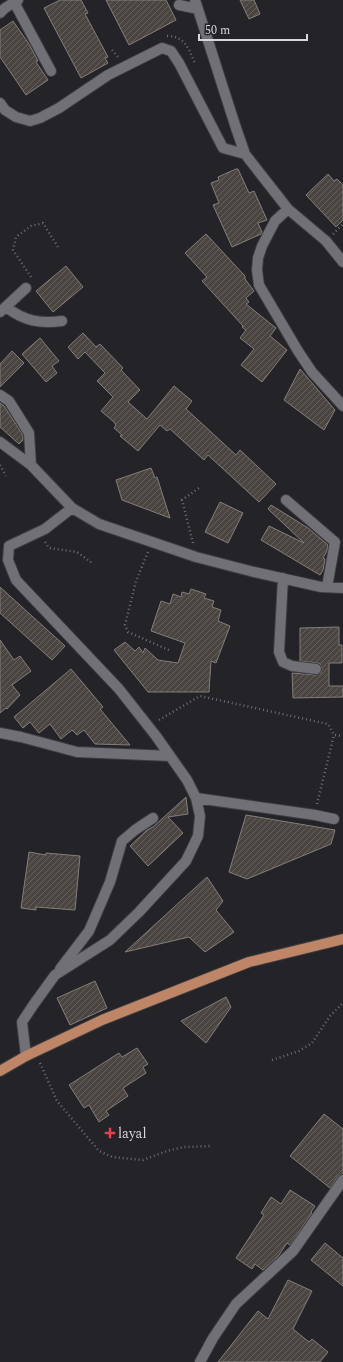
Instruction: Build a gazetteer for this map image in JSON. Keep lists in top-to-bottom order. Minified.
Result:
{"places":{"health":["layal"]},"scale_bar":"50 m"}
